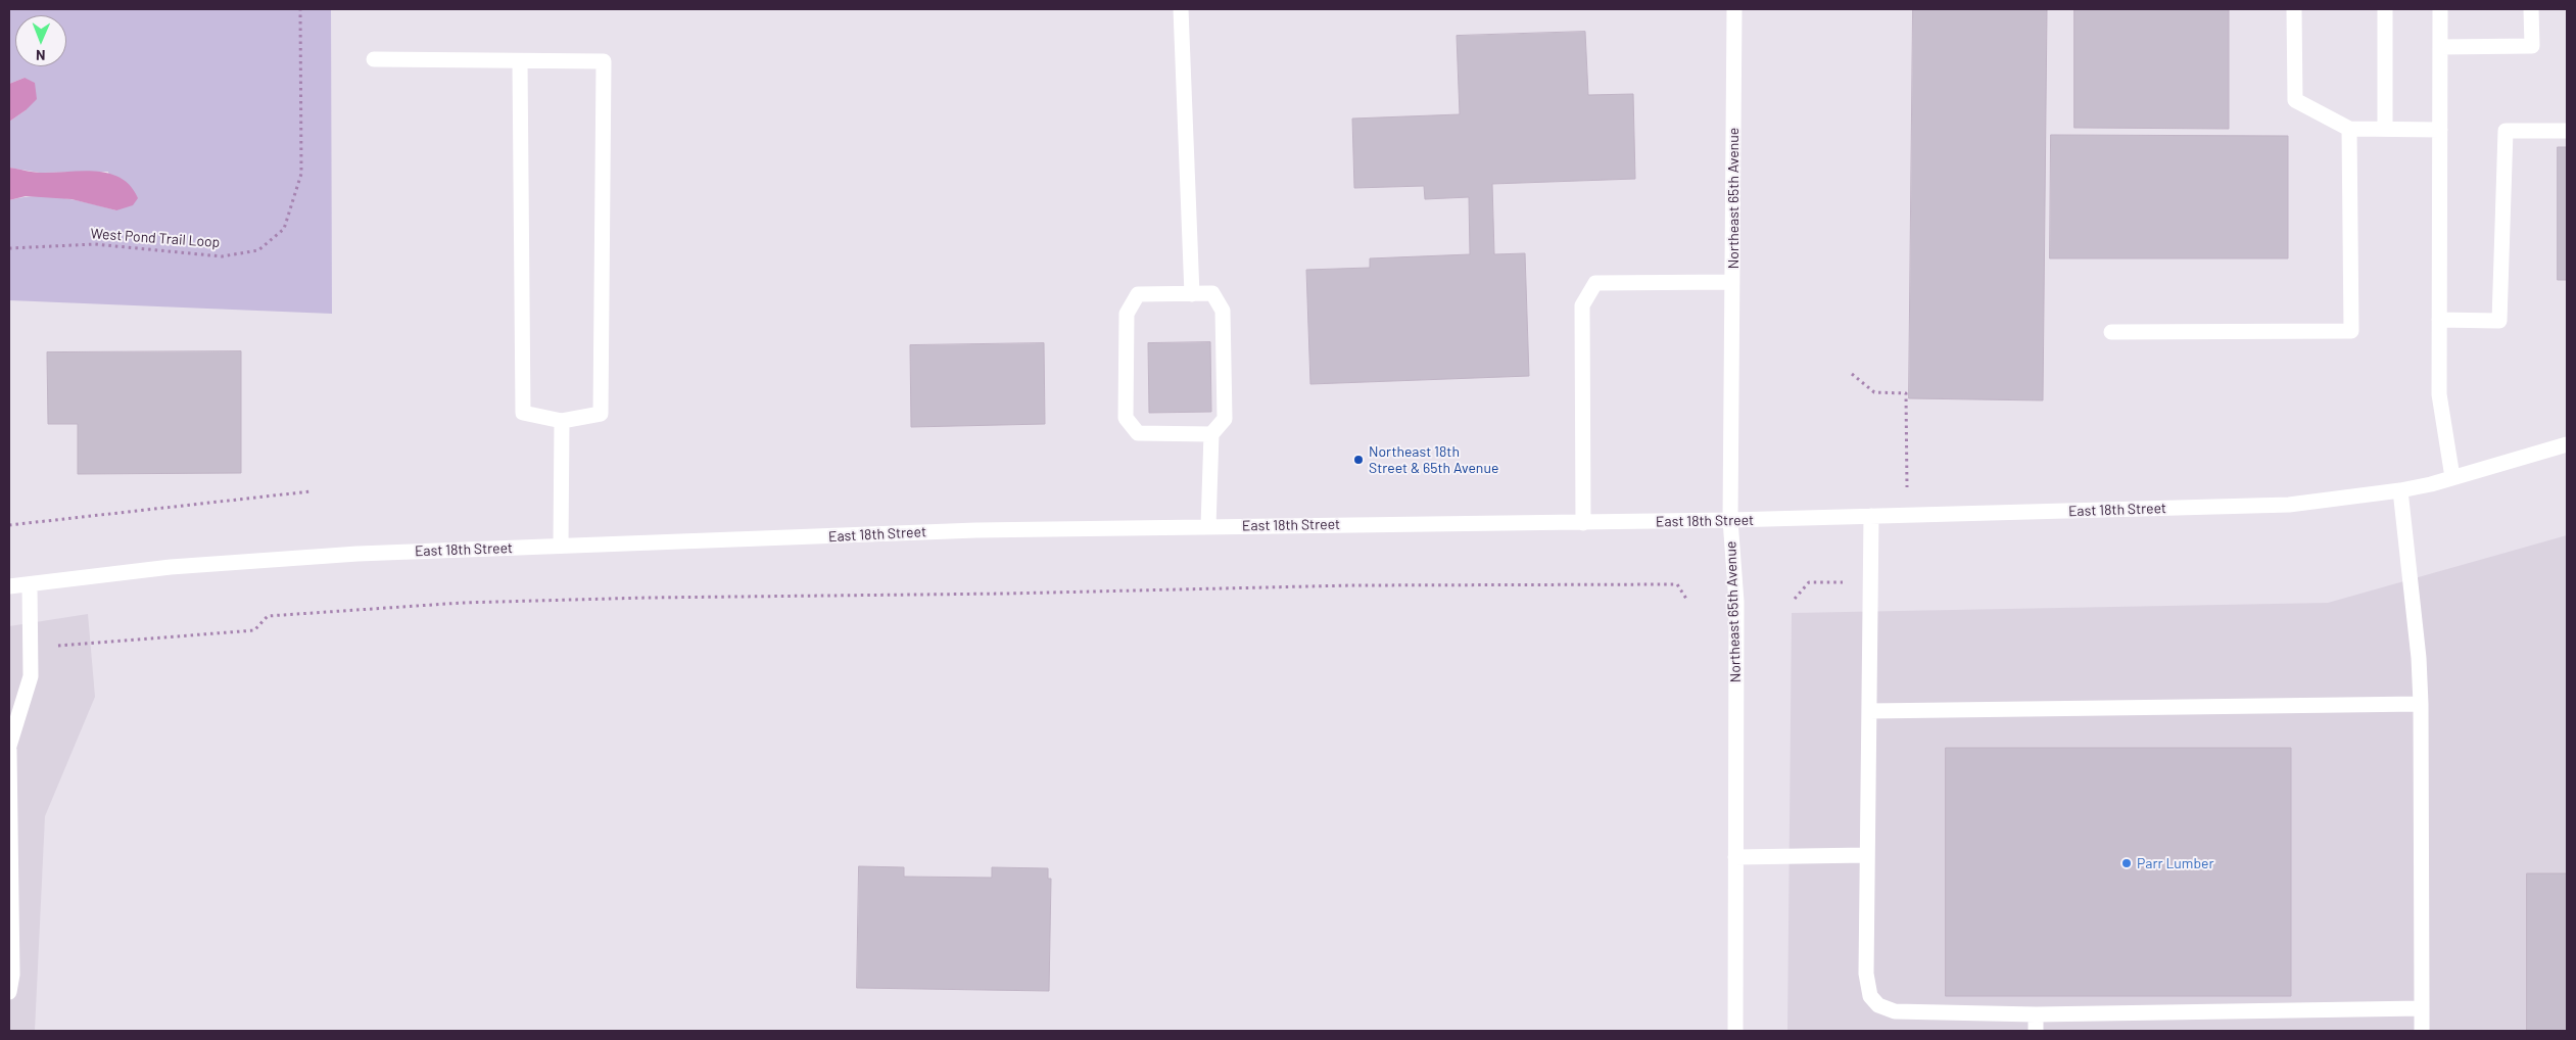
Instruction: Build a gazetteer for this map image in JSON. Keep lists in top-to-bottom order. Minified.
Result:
{"streets":{"street":["Northeast 65th Avenue","East 18th Street"],"path":["West Pond Trail Loop"]},"crossings":[["Northeast 65th Avenue","East 18th Street"]],"places":["Northeast 18th Street & 65th Avenue","Parr Lumber"],"north":"bottom"}
